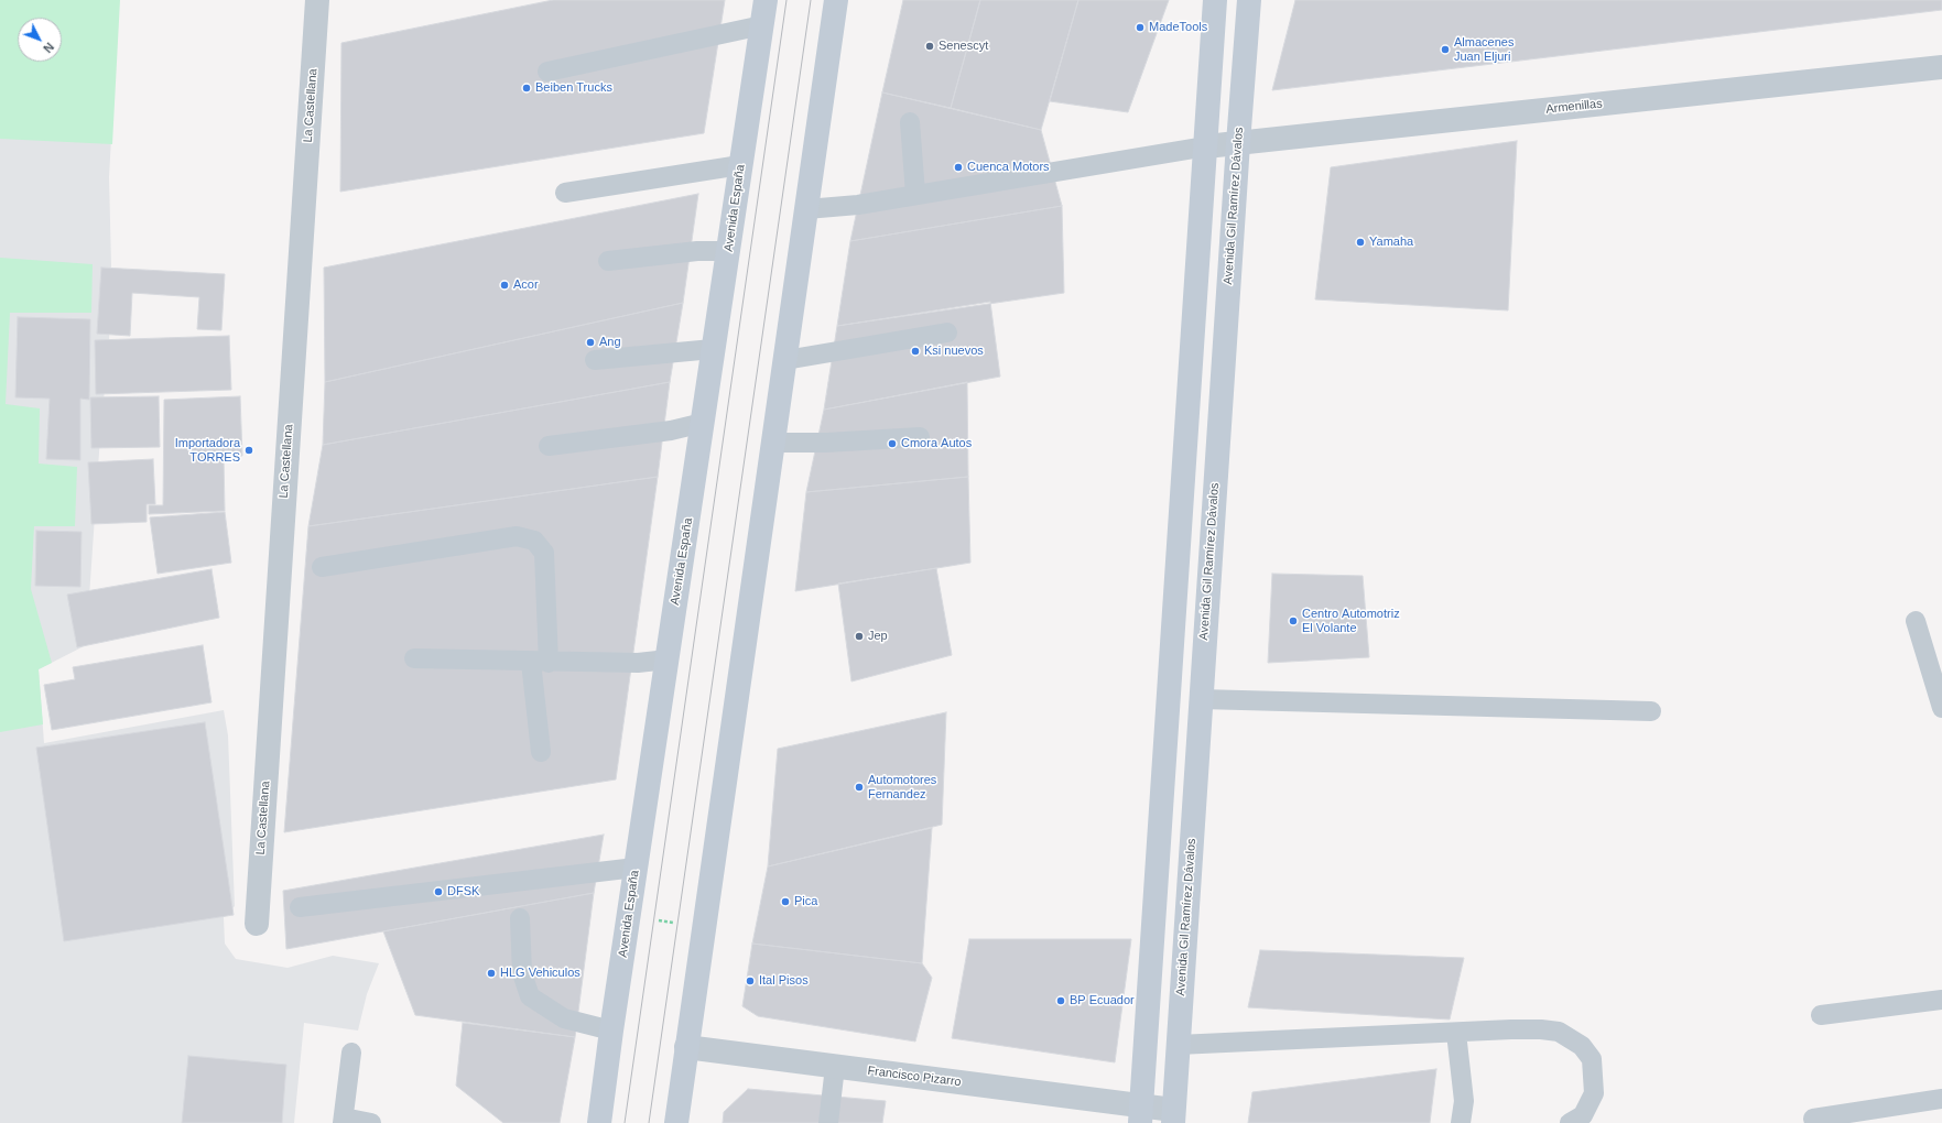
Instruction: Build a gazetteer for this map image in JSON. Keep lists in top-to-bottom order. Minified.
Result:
{"streets":{"main road":["Avenida Gil Ramírez Dávalos","Avenida España"],"street":["La Castellana","Armenillas","Francisco Pizarro"]},"crossings":[["Armenillas","Avenida Gil Ramírez Dávalos"],["Avenida Gil Ramírez Dávalos","Francisco Pizarro"]],"places":["MadeTools","Senescyt","Almacenes Juan Eljuri","Beiben Trucks","Cuenca Motors","Yamaha","Acor","Ang","Ksi nuevos","Cmora Autos","Importadora TORRES","Centro Automotriz El Volante","Jep","Automotores Fernandez","DFSK","Pica","HLG Vehiculos","Ital Pisos","BP Ecuador"],"north":"bottom right"}
